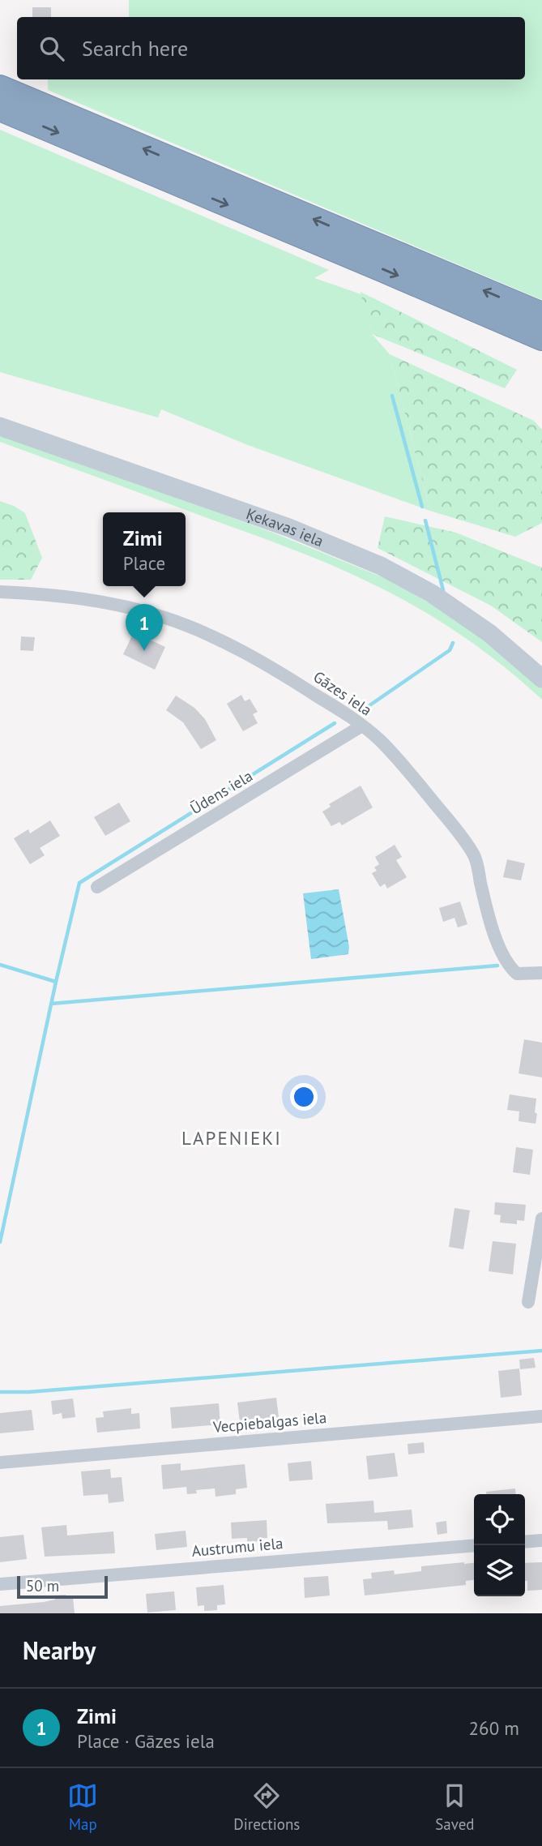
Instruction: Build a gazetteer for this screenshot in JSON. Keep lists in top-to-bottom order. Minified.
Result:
{"streets":{"main road":["Ķekavas iela"],"street":["Gāzes iela","Ūdens iela","Vecpiebalgas iela","Austrumu iela"]},"crossings":[["Gāzes iela","Ūdens iela"]],"districts":["LAPENIEKI"],"scale_bar":"50 m","page":{"search":"Search here","popup":["Zimi","Place"],"pins":"1","scale":"50 m","heading":"Nearby","list":[{"mark":"1","name":"Zimi","note":"Place · Gāzes iela","value":"260 m"}],"nav":["Map","Directions","Saved"]}}
